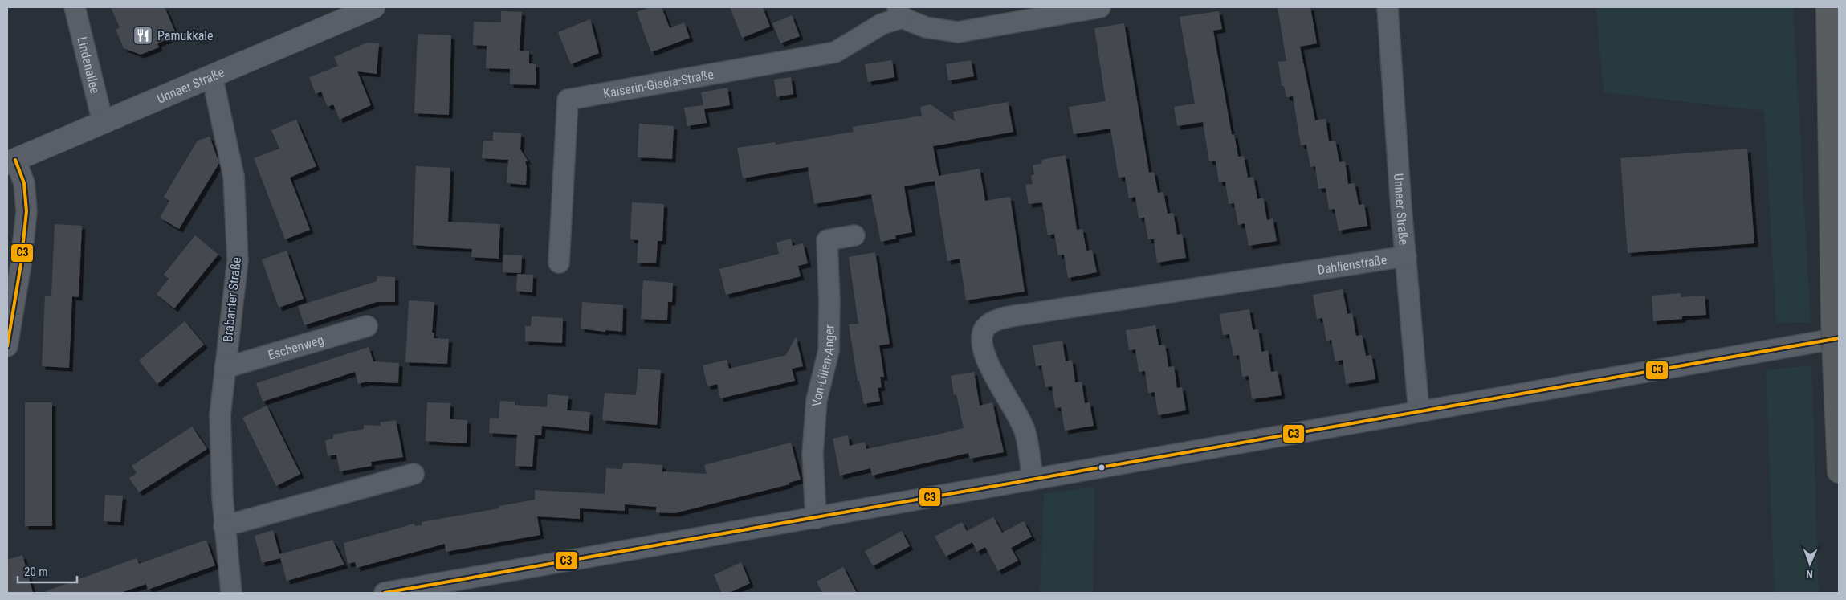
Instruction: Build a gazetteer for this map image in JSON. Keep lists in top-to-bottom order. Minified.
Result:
{"streets":{"street":["Lindenallee","Kaiserin-Gisela-Straße","Unnaer Straße","Dahlienstraße","Brabanter Straße","Eschenweg","Von-Lilien-Anger"]},"crossings":[["Lindenallee","Unnaer Straße"],["Unnaer Straße","Dahlienstraße"],["Unnaer Straße","Brabanter Straße"],["Brabanter Straße","Eschenweg"]],"places":{"restaurant":["Pamukkale"]},"lines":["transit line C3"],"scale_bar":"20 m","north":"bottom"}
